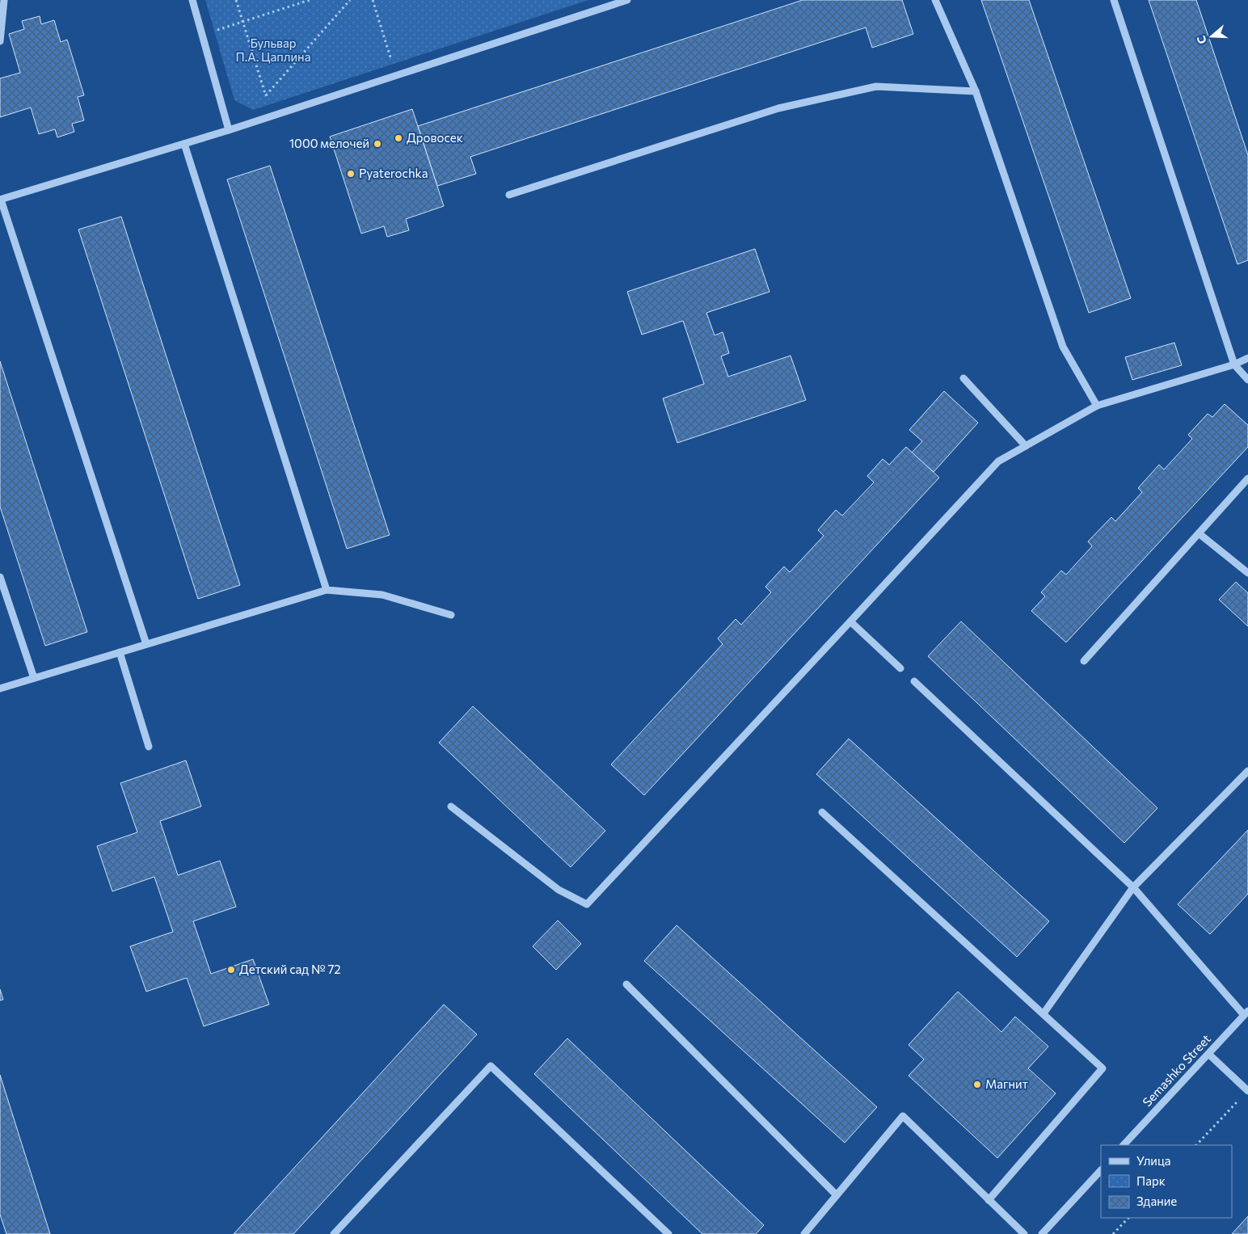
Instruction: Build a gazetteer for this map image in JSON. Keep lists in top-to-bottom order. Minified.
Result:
{"streets":{"street":["Semashko Street"]},"parks":["Бульвар П.А. Цаплина"],"places":["Дровосек","1000 мелочей","Pyaterochka","Детский сад № 72","Магнит"],"legend":["Улица","Парк","Здание"],"north":"left"}
